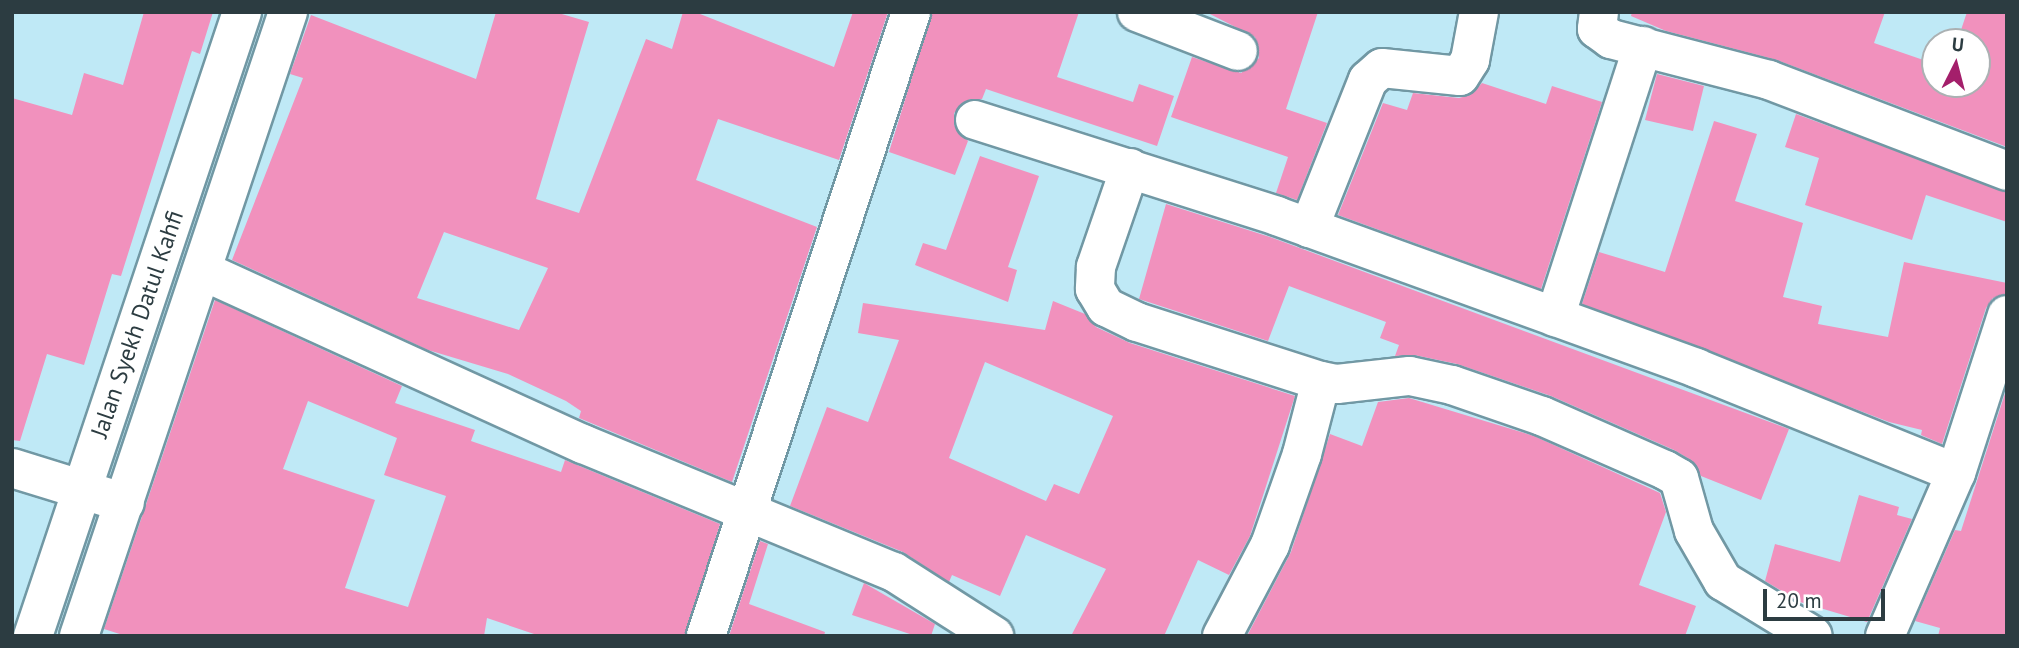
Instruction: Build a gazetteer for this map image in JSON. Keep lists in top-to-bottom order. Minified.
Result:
{"streets":{"street":["Jalan Syekh Datul Kahfi"]},"scale_bar":"20 m","north":"top"}
